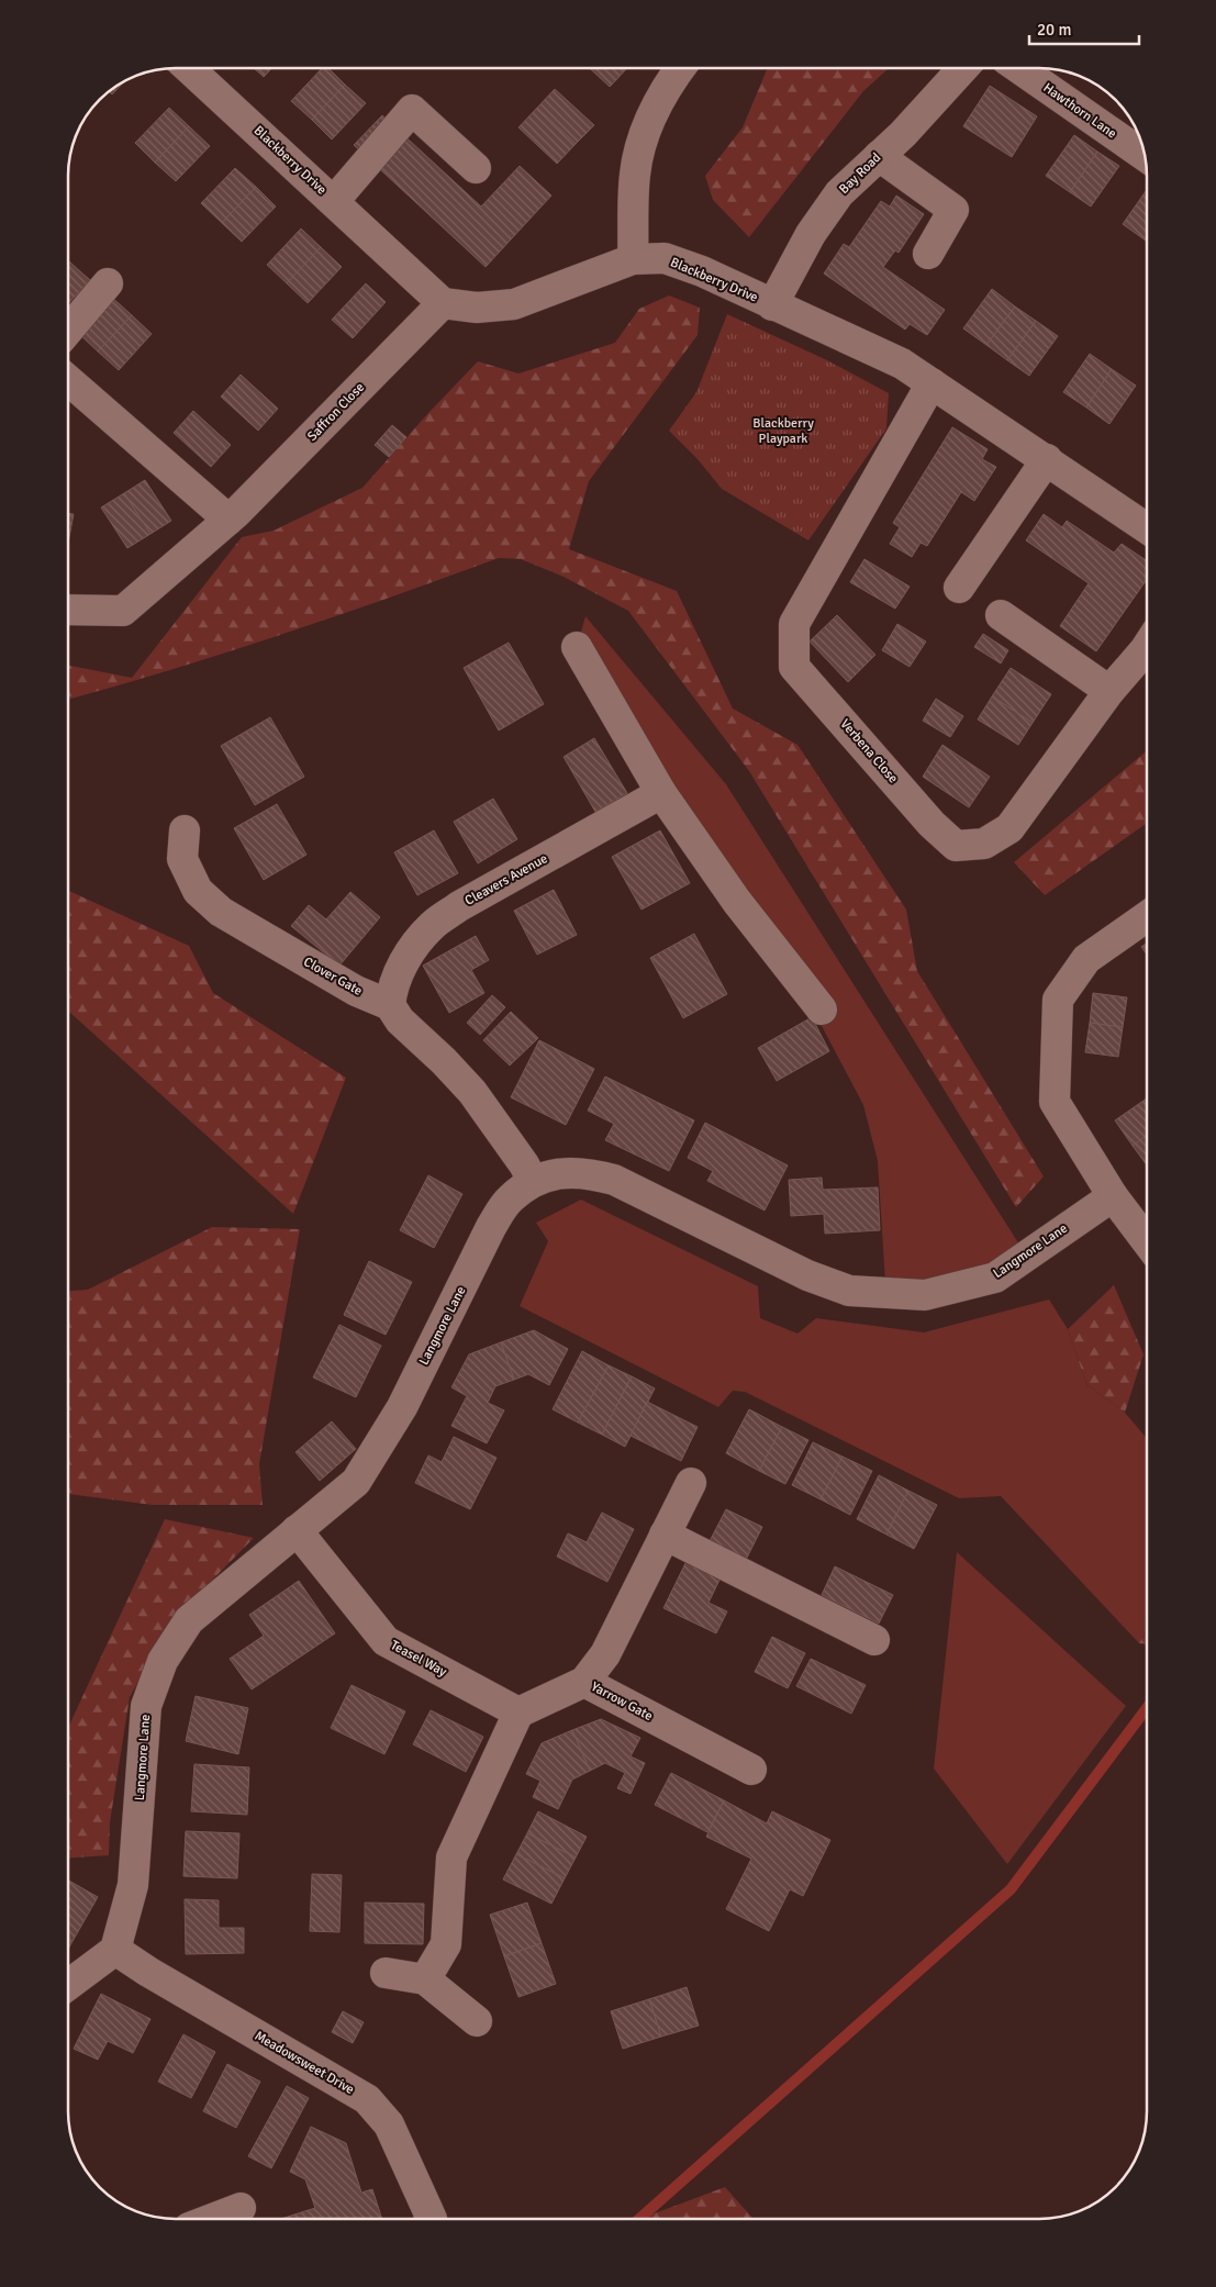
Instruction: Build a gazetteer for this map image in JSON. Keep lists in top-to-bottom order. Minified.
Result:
{"streets":{"street":["Hawthorn Lane","Blackberry Drive","Bay Road","Saffron Close","Verbena Close","Cleavers Avenue","Clover Gate","Langmore Lane","Teasel Way","Yarrow Gate","Meadowsweet Drive"]},"crossings":[["Blackberry Drive","Bay Road"],["Blackberry Drive","Saffron Close"],["Blackberry Drive","Verbena Close"],["Cleavers Avenue","Clover Gate"],["Clover Gate","Langmore Lane"],["Langmore Lane","Teasel Way"],["Langmore Lane","Meadowsweet Drive"]],"parks":["Blackberry Playpark"],"scale_bar":"20 m"}
